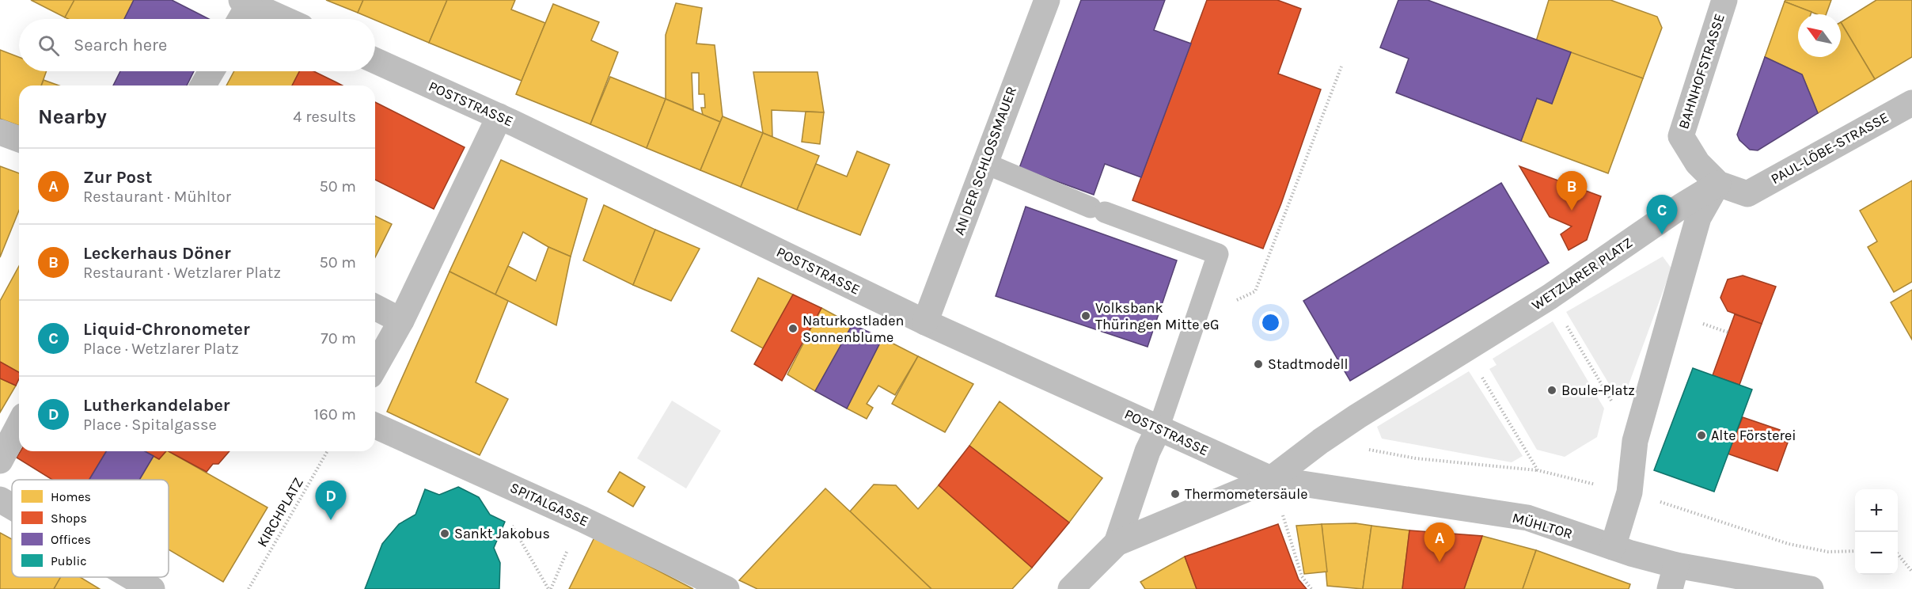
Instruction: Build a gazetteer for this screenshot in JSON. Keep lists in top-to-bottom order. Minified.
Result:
{"streets":{"street":["BAHNHOFSTRASSE","POSTSTRASSE","PAUL-LÖBE-STRASSE","AN DER SCHLOSSMAUER","WETZLARER PLATZ","SPITALGASSE","MÜHLTOR"],"path":["KIRCHPLATZ"]},"crossings":[["BAHNHOFSTRASSE","PAUL-LÖBE-STRASSE"],["BAHNHOFSTRASSE","WETZLARER PLATZ"],["POSTSTRASSE","AN DER SCHLOSSMAUER"],["POSTSTRASSE","WETZLARER PLATZ"],["POSTSTRASSE","MÜHLTOR"],["WETZLARER PLATZ","MÜHLTOR"]],"places":["Volksbank Thüringen Mitte eG","Naturkostladen Sonnenblume","Stadtmodell","Boule-Platz","Alte Försterei","Thermometersäule","Sankt Jakobus"],"legend":["Homes","Shops","Offices","Public"],"north":"top left","page":{"search":"Search here","heading":["Nearby","4 results"],"list":[{"mark":"A","name":"Zur Post","note":"Restaurant · Mühltor","value":"50 m"},{"mark":"B","name":"Leckerhaus Döner","note":"Restaurant · Wetzlarer Platz","value":"50 m"},{"mark":"C","name":"Liquid-Chronometer","note":"Place · Wetzlarer Platz","value":"70 m"},{"mark":"D","name":"Lutherkandelaber","note":"Place · Spitalgasse","value":"160 m"}],"pins":["B","C","D","A"],"map_buttons":["+","−"]}}
